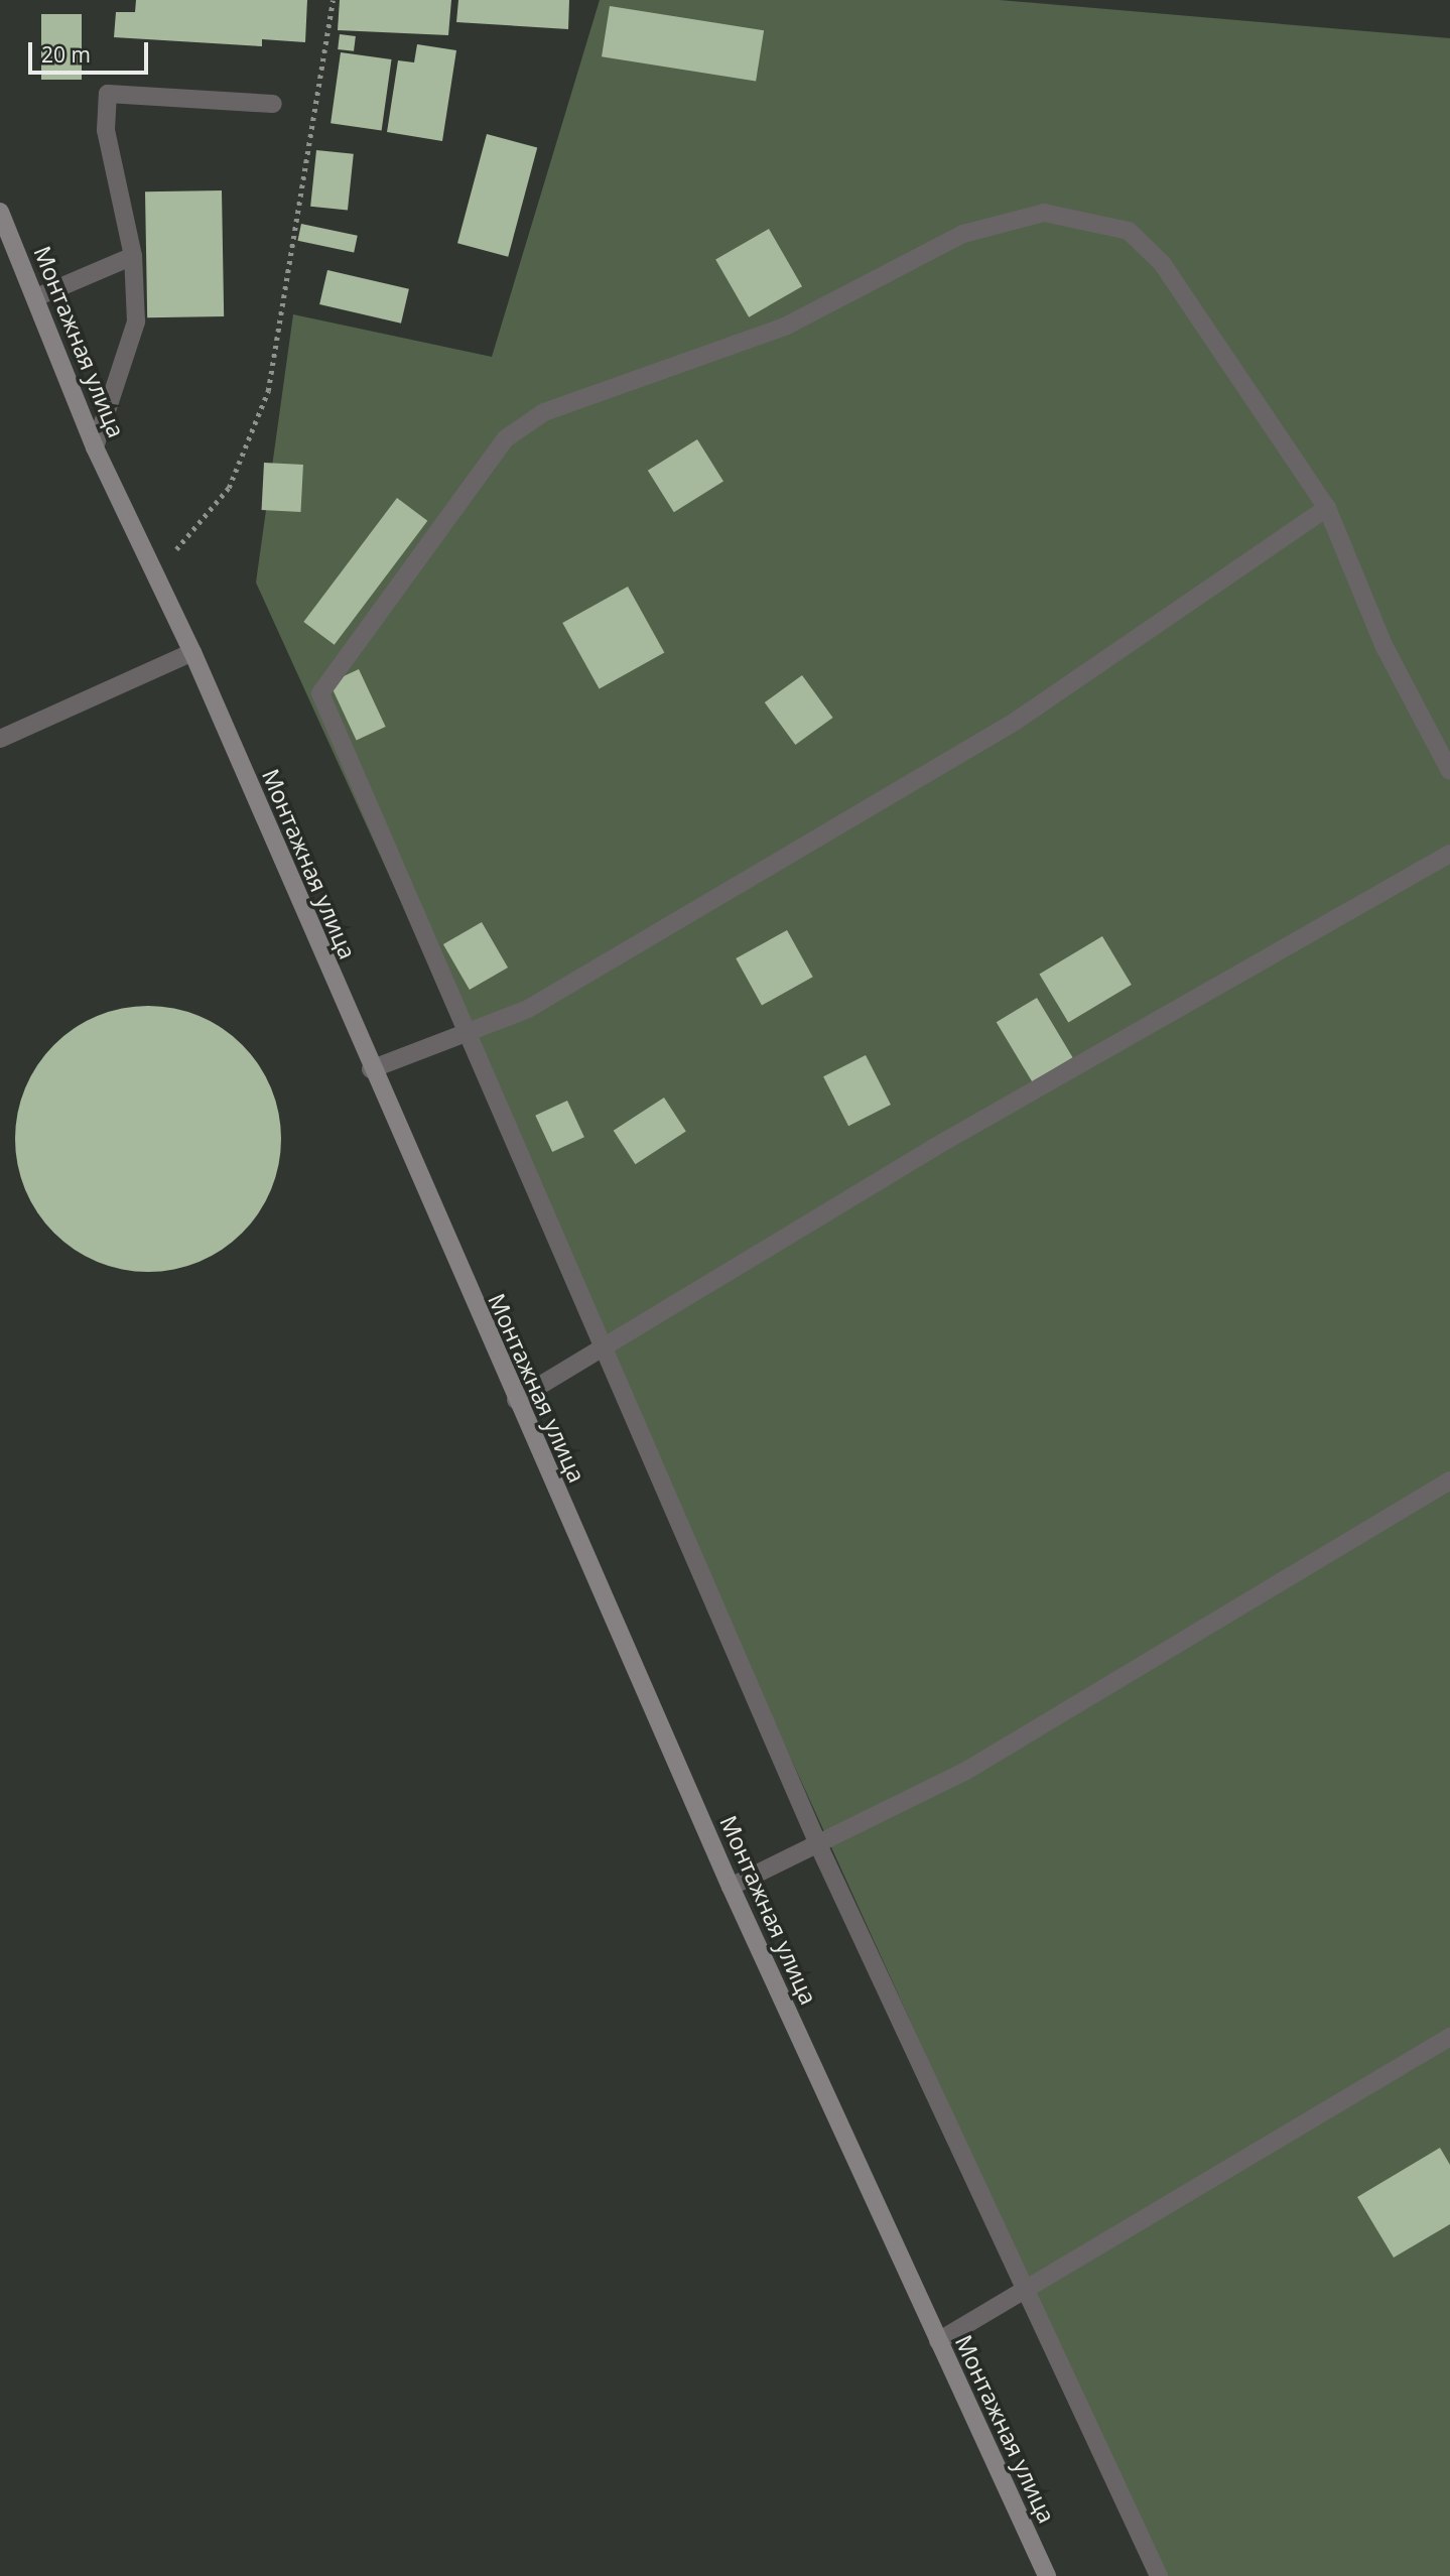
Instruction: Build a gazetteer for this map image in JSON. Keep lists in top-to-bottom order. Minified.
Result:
{"streets":{"street":["Монтажная улица"]},"scale_bar":"20 m"}
